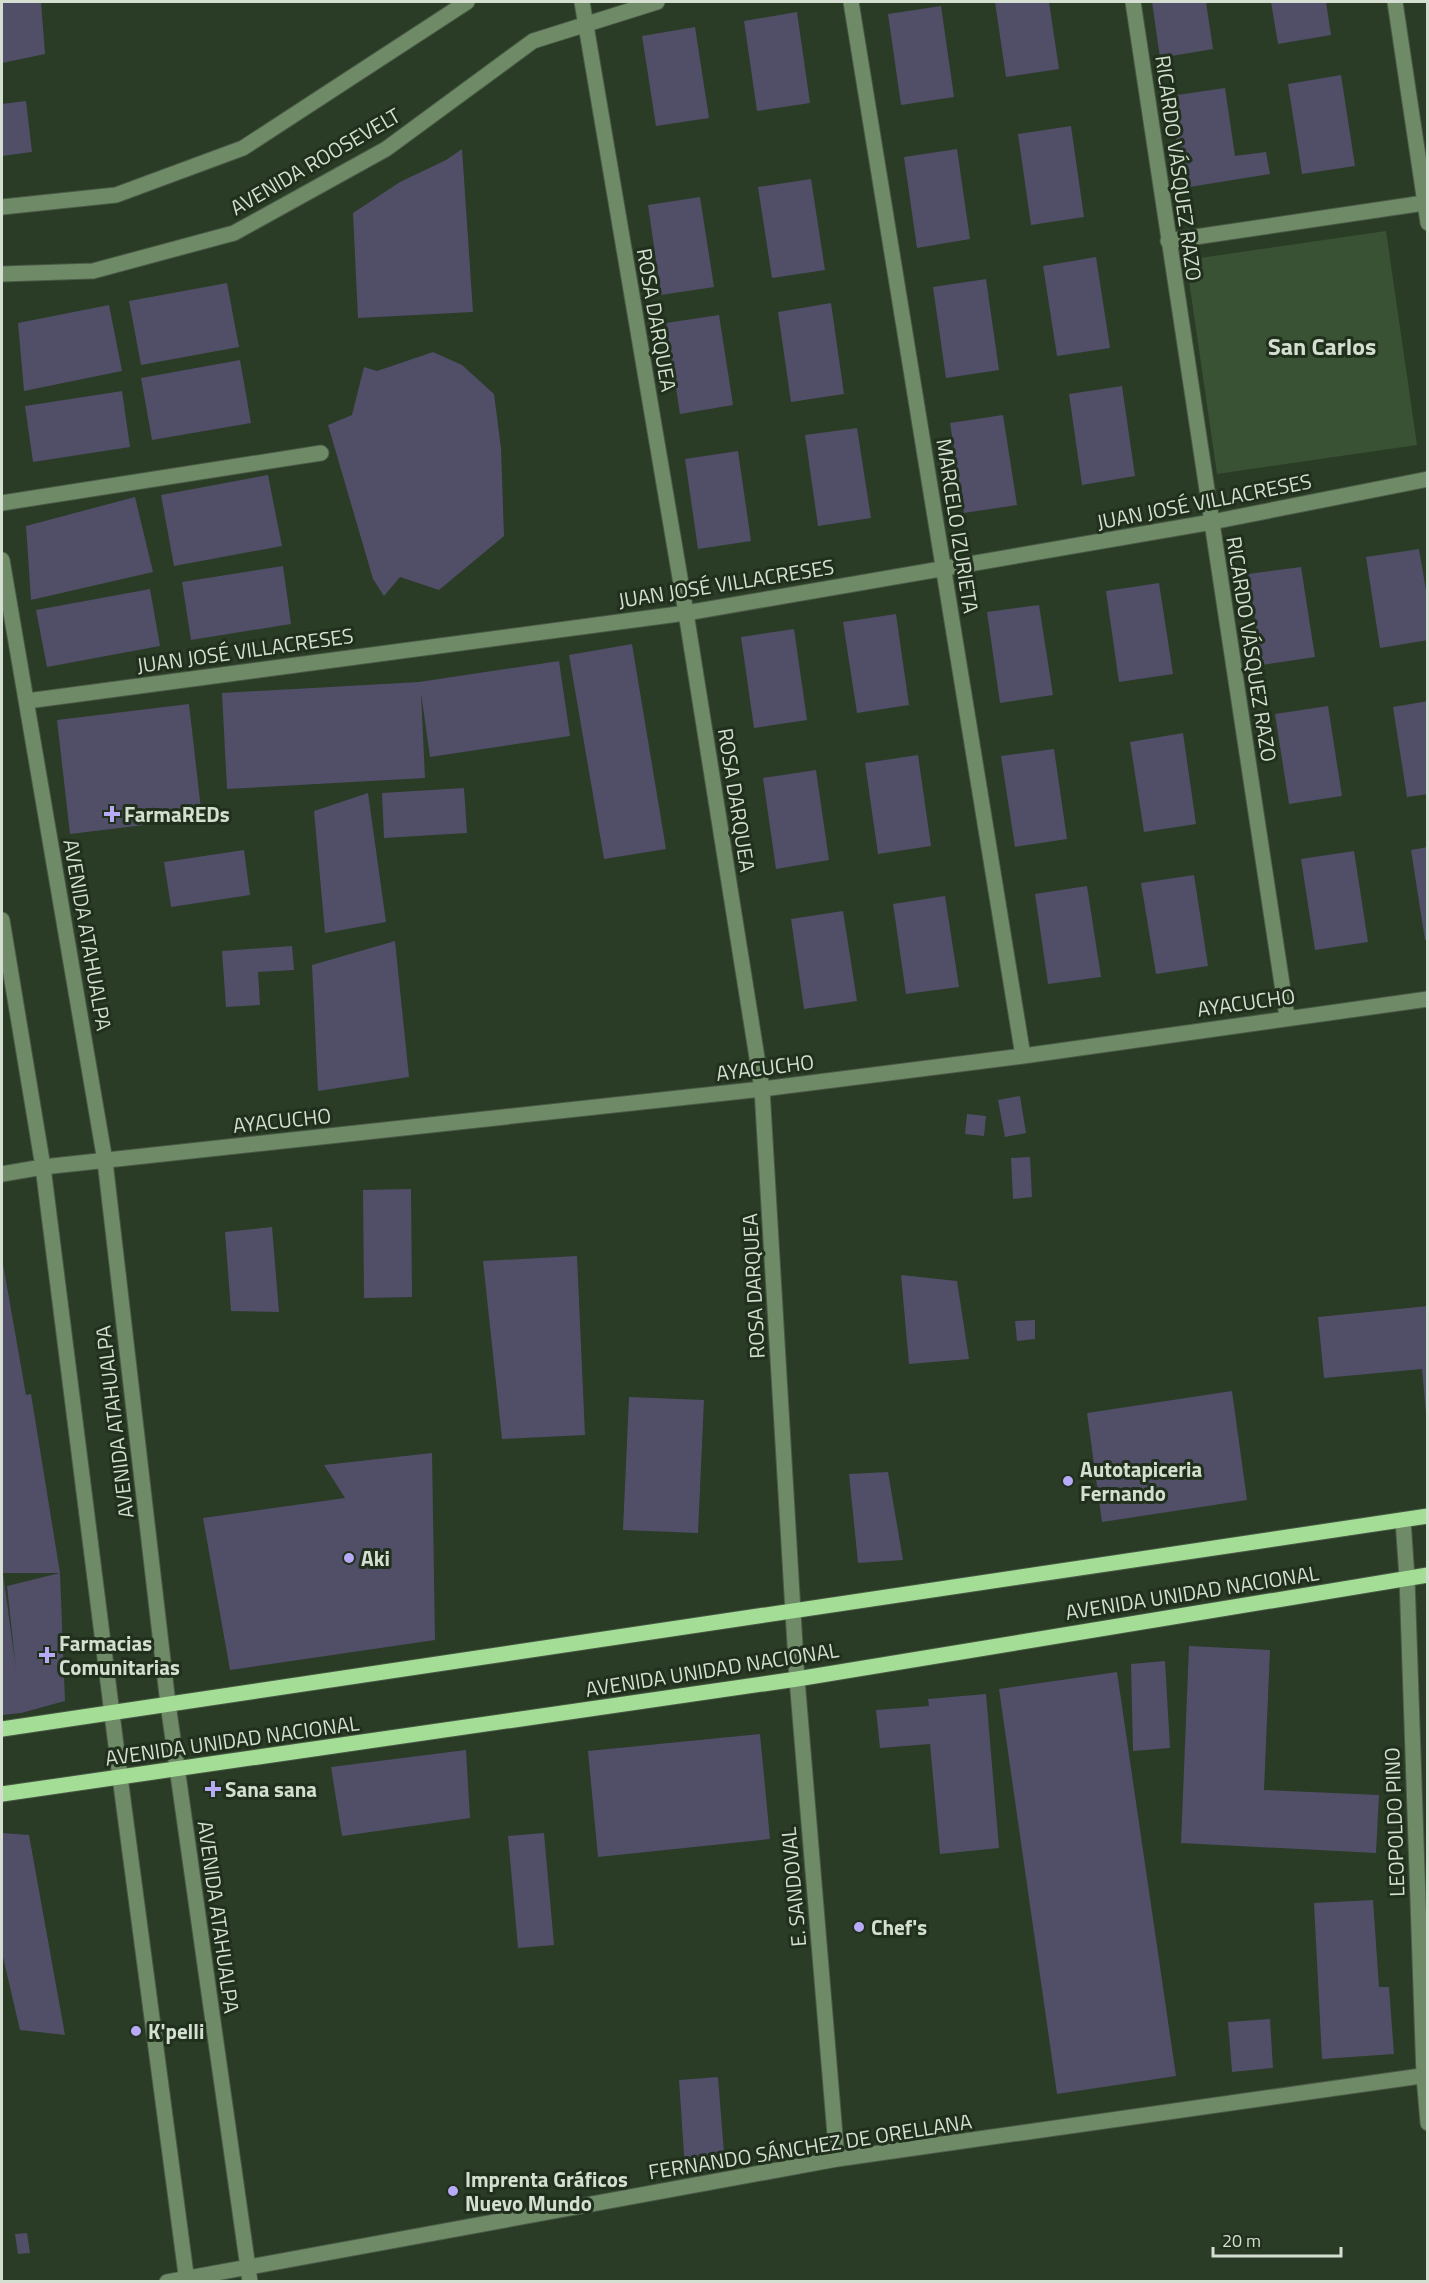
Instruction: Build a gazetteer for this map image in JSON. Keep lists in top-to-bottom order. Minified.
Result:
{"streets":{"main road":["AVENIDA UNIDAD NACIONAL"],"street":["AVENIDA ROOSEVELT","RICARDO VÁSQUEZ RAZO","ROSA DARQUEA","JUAN JOSÉ VILLACRESES","MARCELO IZURIETA","AVENIDA ATAHUALPA","AYACUCHO","LEOPOLDO PINO","E. SANDOVAL","FERNANDO SÁNCHEZ DE ORELLANA"]},"crossings":[["AVENIDA ROOSEVELT","ROSA DARQUEA"],["RICARDO VÁSQUEZ RAZO","JUAN JOSÉ VILLACRESES"],["RICARDO VÁSQUEZ RAZO","AYACUCHO"],["ROSA DARQUEA","JUAN JOSÉ VILLACRESES"],["ROSA DARQUEA","AYACUCHO"],["ROSA DARQUEA","AVENIDA UNIDAD NACIONAL"],["ROSA DARQUEA","E. SANDOVAL"],["JUAN JOSÉ VILLACRESES","MARCELO IZURIETA"],["JUAN JOSÉ VILLACRESES","AVENIDA ATAHUALPA"],["MARCELO IZURIETA","AYACUCHO"],["AVENIDA ATAHUALPA","AYACUCHO"],["AVENIDA ATAHUALPA","AVENIDA UNIDAD NACIONAL"],["AVENIDA ATAHUALPA","FERNANDO SÁNCHEZ DE ORELLANA"],["AVENIDA UNIDAD NACIONAL","LEOPOLDO PINO"],["AVENIDA UNIDAD NACIONAL","E. SANDOVAL"],["LEOPOLDO PINO","FERNANDO SÁNCHEZ DE ORELLANA"],["E. SANDOVAL","FERNANDO SÁNCHEZ DE ORELLANA"]],"districts":["San Carlos"],"places":{"health":["FarmaREDs","Farmacias Comunitarias","Sana sana"],"other":["Autotapiceria Fernando","Aki","Chef's","K'pelli","Imprenta Gráficos Nuevo Mundo"]},"scale_bar":"20 m"}
